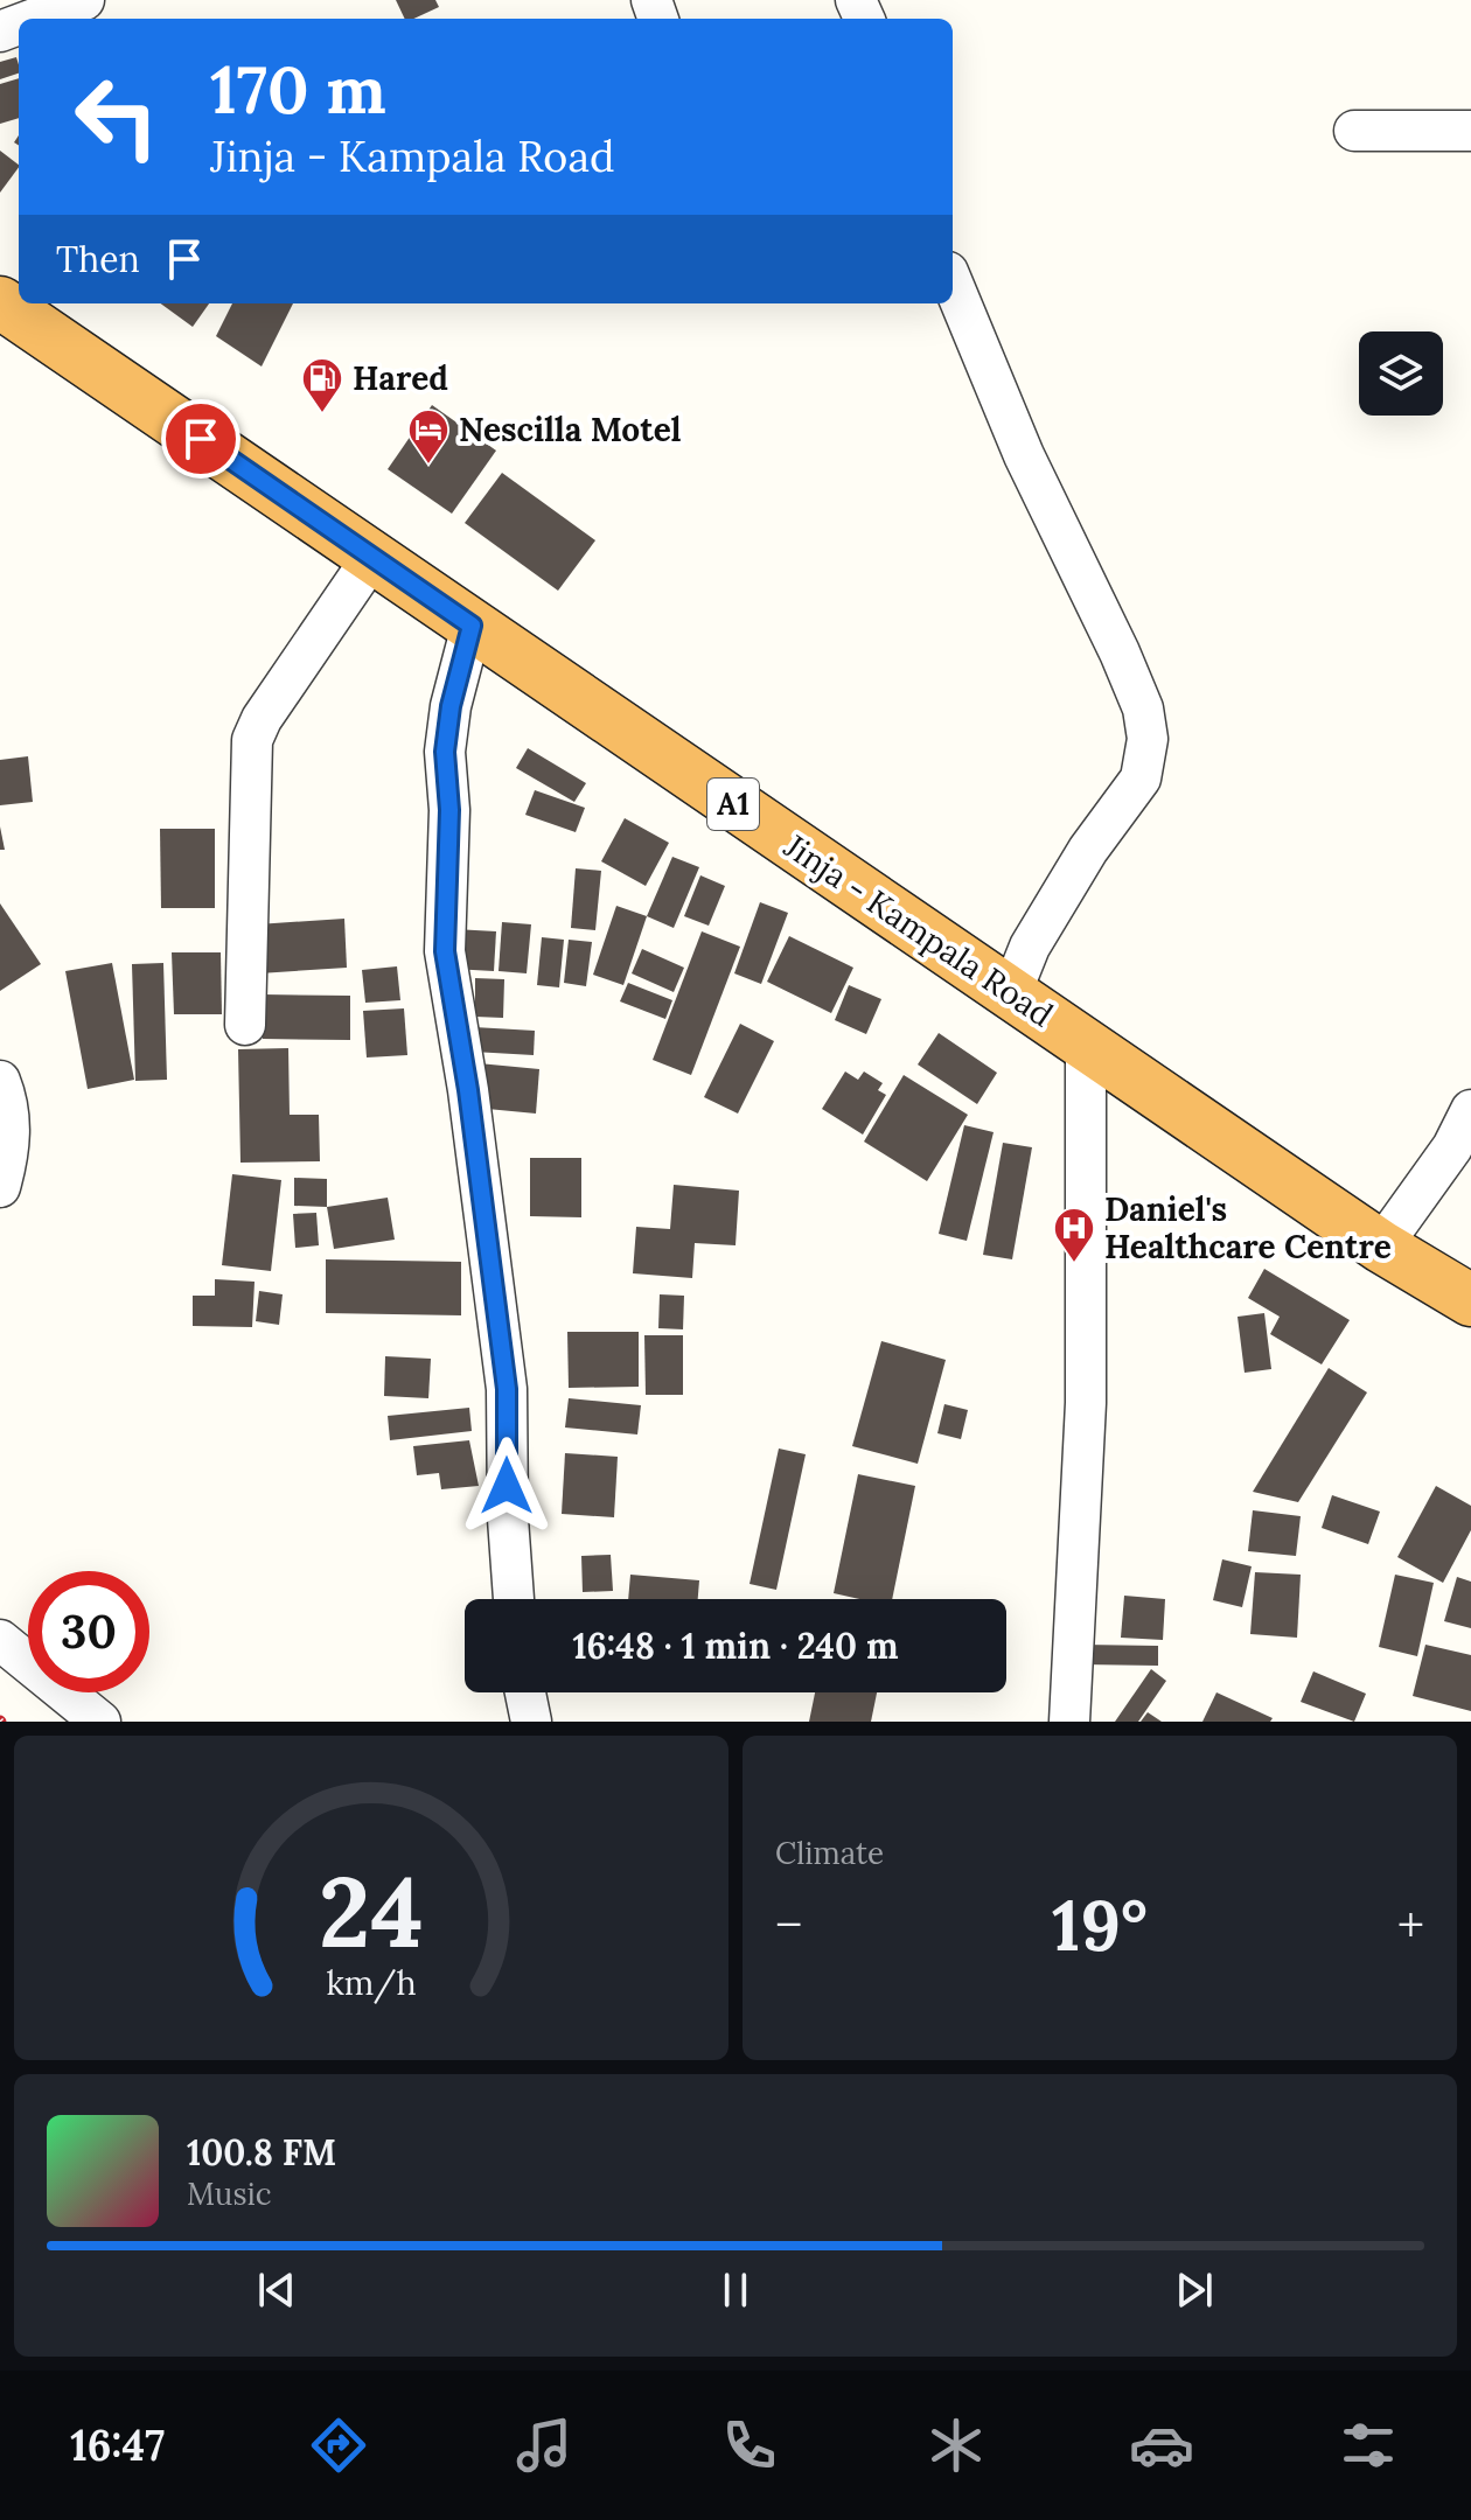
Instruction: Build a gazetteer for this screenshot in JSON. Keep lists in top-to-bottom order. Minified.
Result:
{"streets":{"highway":["A1","Jinja - Kampala Road"]},"places":{"fuel station":["Hared"],"hotel":["Nescilla Motel"],"hospital":["Daniel's Healthcare Centre"]},"page":{"turn":["170 m","Jinja - Kampala Road"],"then":"Then","limit":"30","trip":"16:48 · 1 min · 240 m","tile":"Climate","heat":["−","19°","+"],"song":["100.8 FM","Music"],"tabs":"16:47","gauge":["24","km/h"]}}
